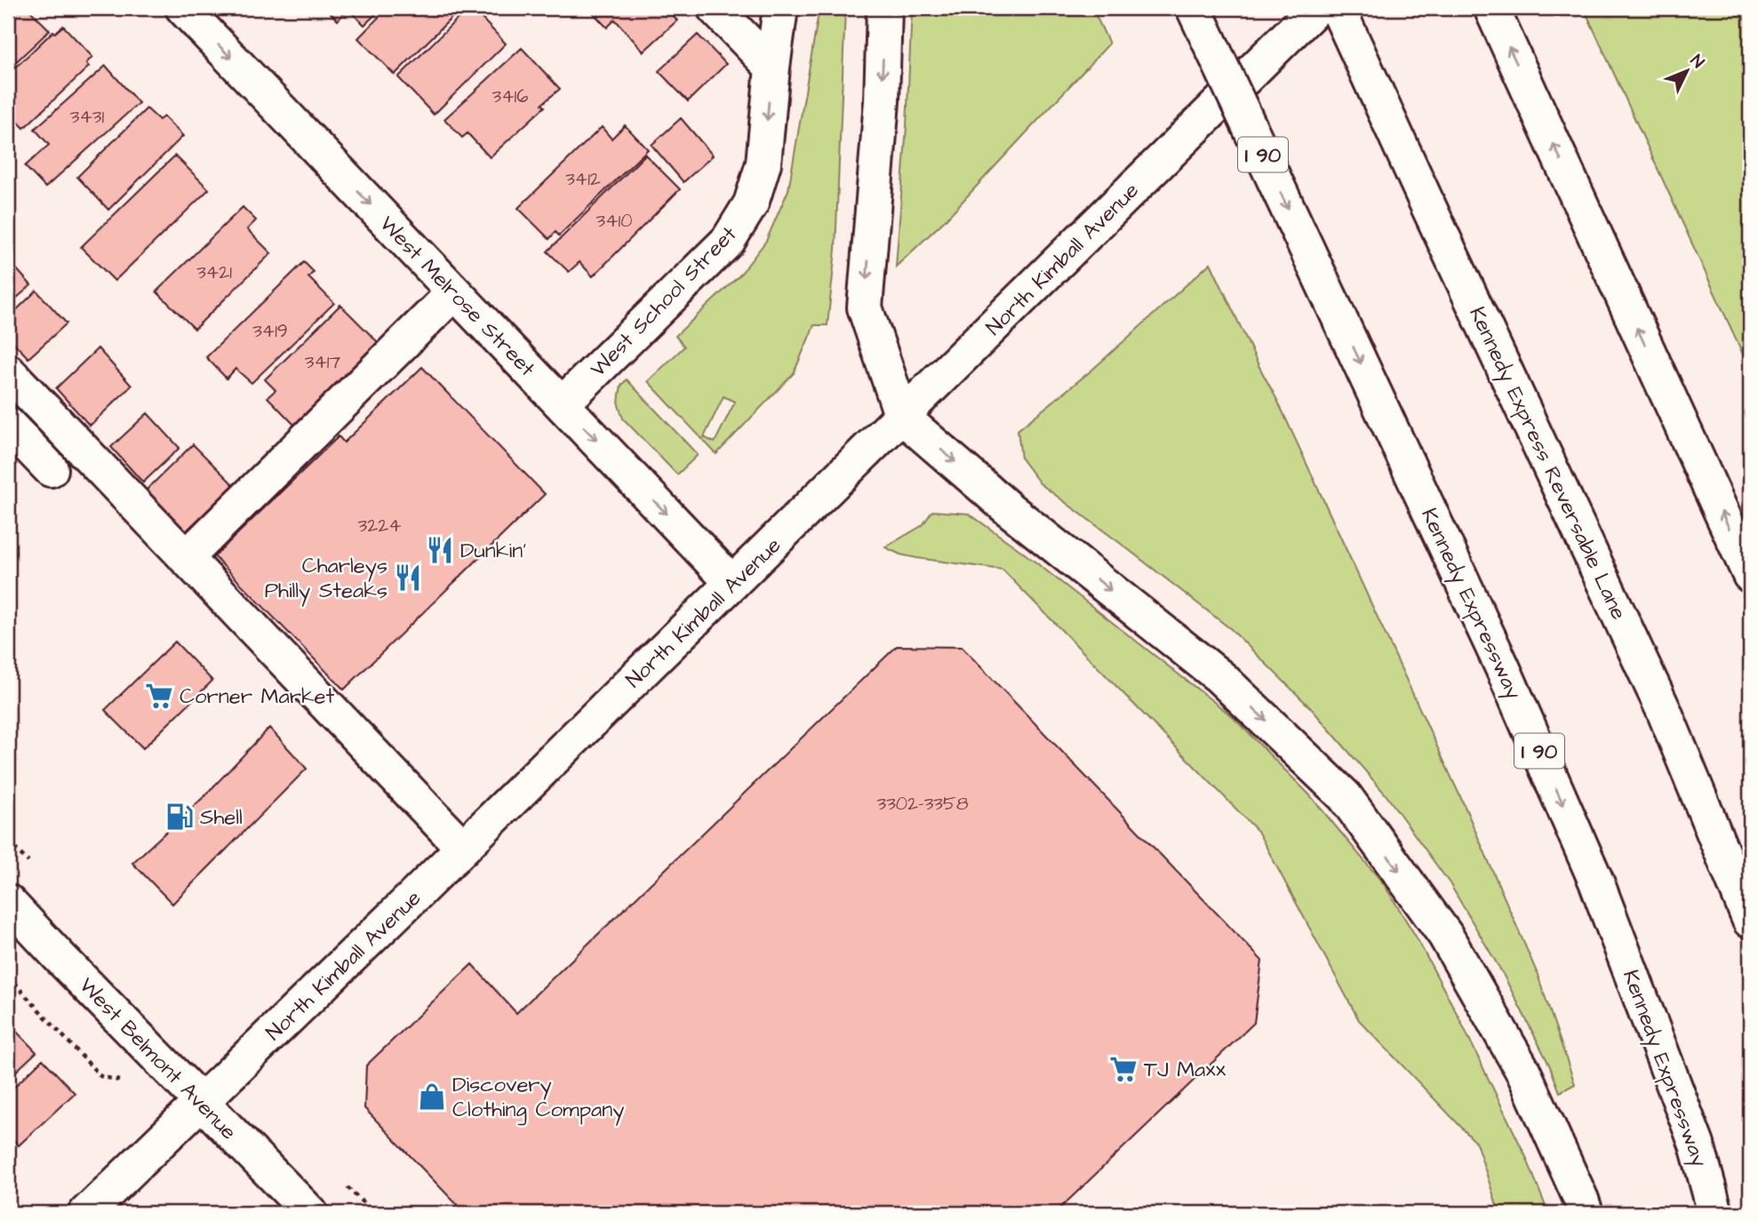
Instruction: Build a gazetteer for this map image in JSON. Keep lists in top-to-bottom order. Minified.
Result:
{"streets":{"main road":["I 90","North Kimball Avenue","West Melrose Street","West School Street","Kennedy Express Reversable Lane","Kennedy Expressway","West Belmont Avenue"]},"crossings":[["North Kimball Avenue","West Melrose Street"],["North Kimball Avenue","West Belmont Avenue"],["West Melrose Street","West School Street"]],"one_way":["West Melrose Street","West School Street"],"places":{"restaurant":["Dunkin'","Charleys Philly Steaks"],"supermarket":["Corner Market","TJ Maxx"],"fuel station":["Shell"],"shop":["Discovery Clothing Company"]},"house_numbers":["3416","3431","3412","3410","3421","3419","3417","3224","3302-3358"],"north":"top right"}
